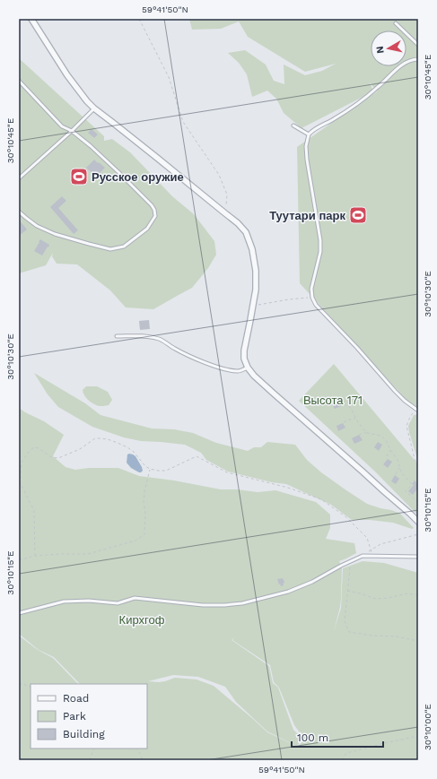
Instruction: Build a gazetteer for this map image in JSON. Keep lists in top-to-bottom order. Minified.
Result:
{"parks":["Высота 171","Кирхгоф"],"places":{"sports":["Русское оружие","Туутари парк"]},"legend":["Road","Park","Building"],"scale_bar":"100 m","north":"left","coordinates":["59°41'50\"N","30°10'45\"E","30°10'30\"E","30°10'15\"E","30°10'00\"E"]}
